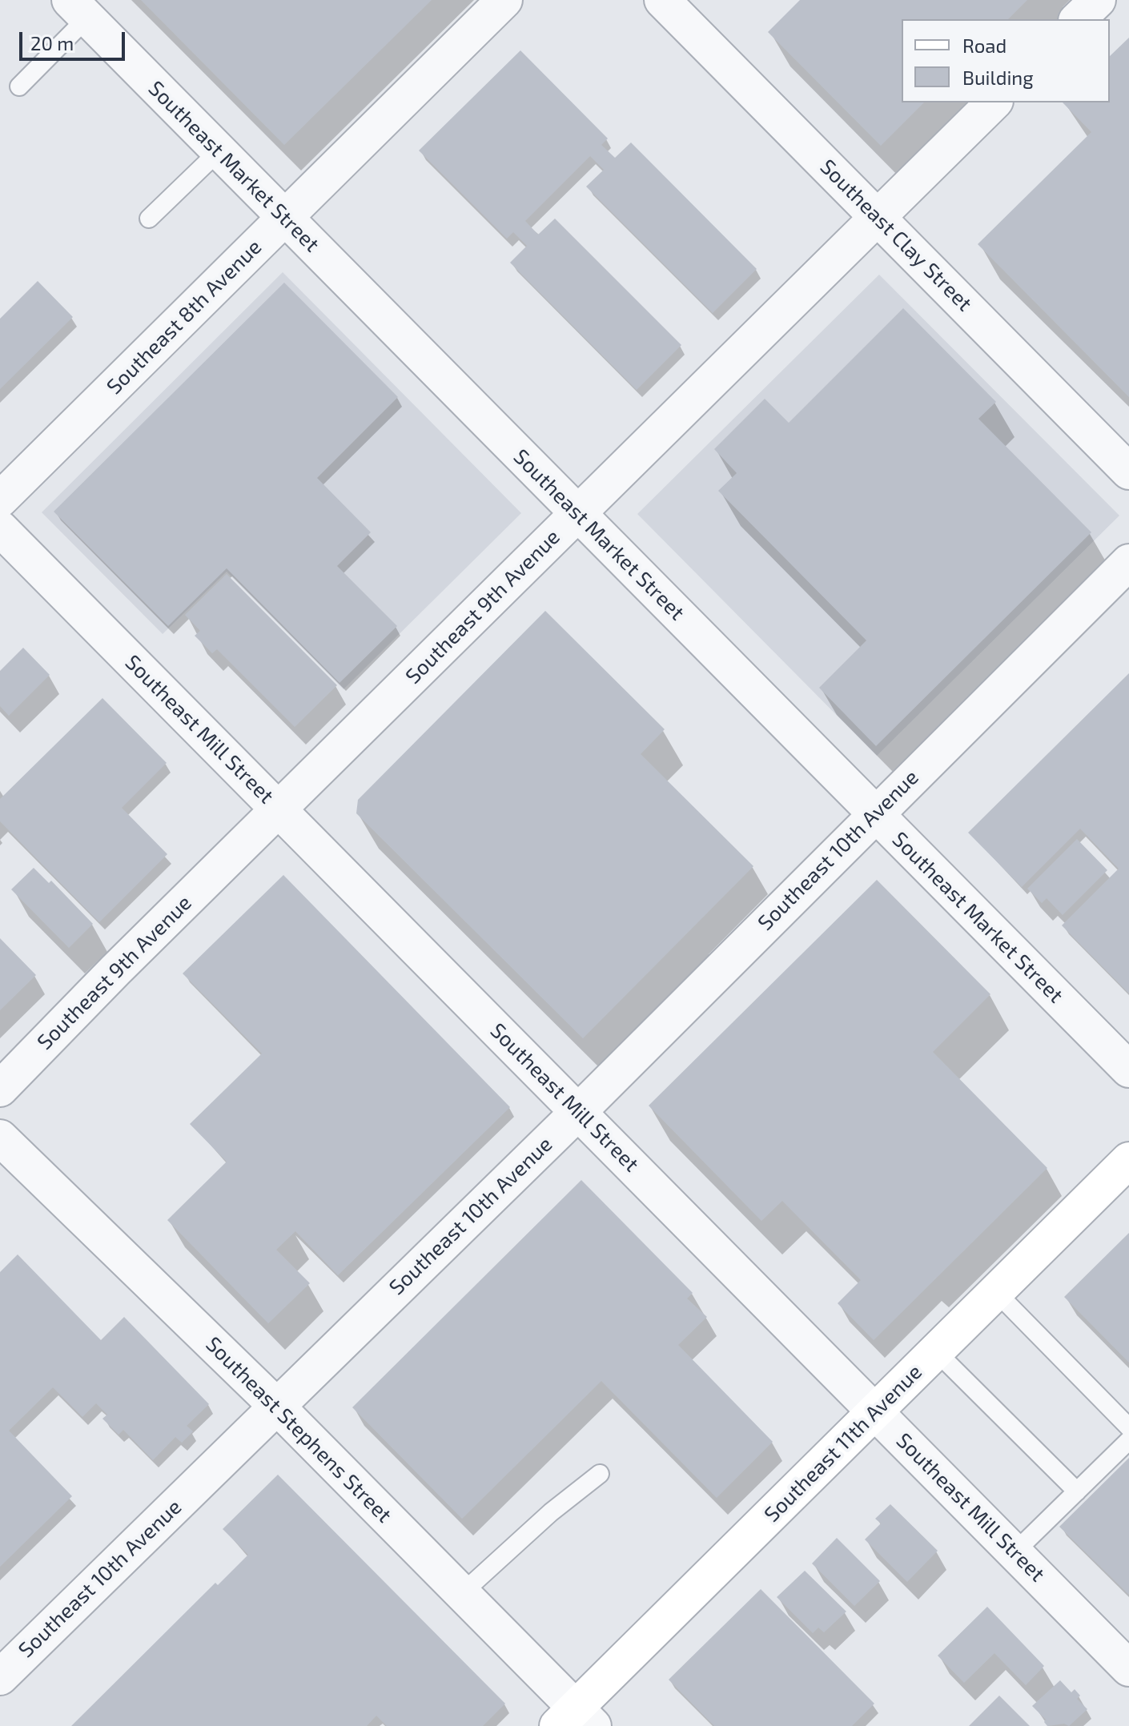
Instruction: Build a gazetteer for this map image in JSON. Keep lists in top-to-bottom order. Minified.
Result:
{"streets":{"main road":["Southeast 11th Avenue"],"street":["Southeast Market Street","Southeast Clay Street","Southeast 8th Avenue","Southeast 9th Avenue","Southeast Mill Street","Southeast 10th Avenue","Southeast Stephens Street"]},"crossings":[["Southeast Market Street","Southeast 8th Avenue"],["Southeast Market Street","Southeast 9th Avenue"],["Southeast Market Street","Southeast 10th Avenue"],["Southeast Clay Street","Southeast 9th Avenue"],["Southeast 9th Avenue","Southeast Mill Street"],["Southeast Mill Street","Southeast 10th Avenue"],["Southeast Mill Street","Southeast 11th Avenue"],["Southeast 10th Avenue","Southeast Stephens Street"],["Southeast Stephens Street","Southeast 11th Avenue"]],"legend":["Road","Building"],"scale_bar":"20 m"}
